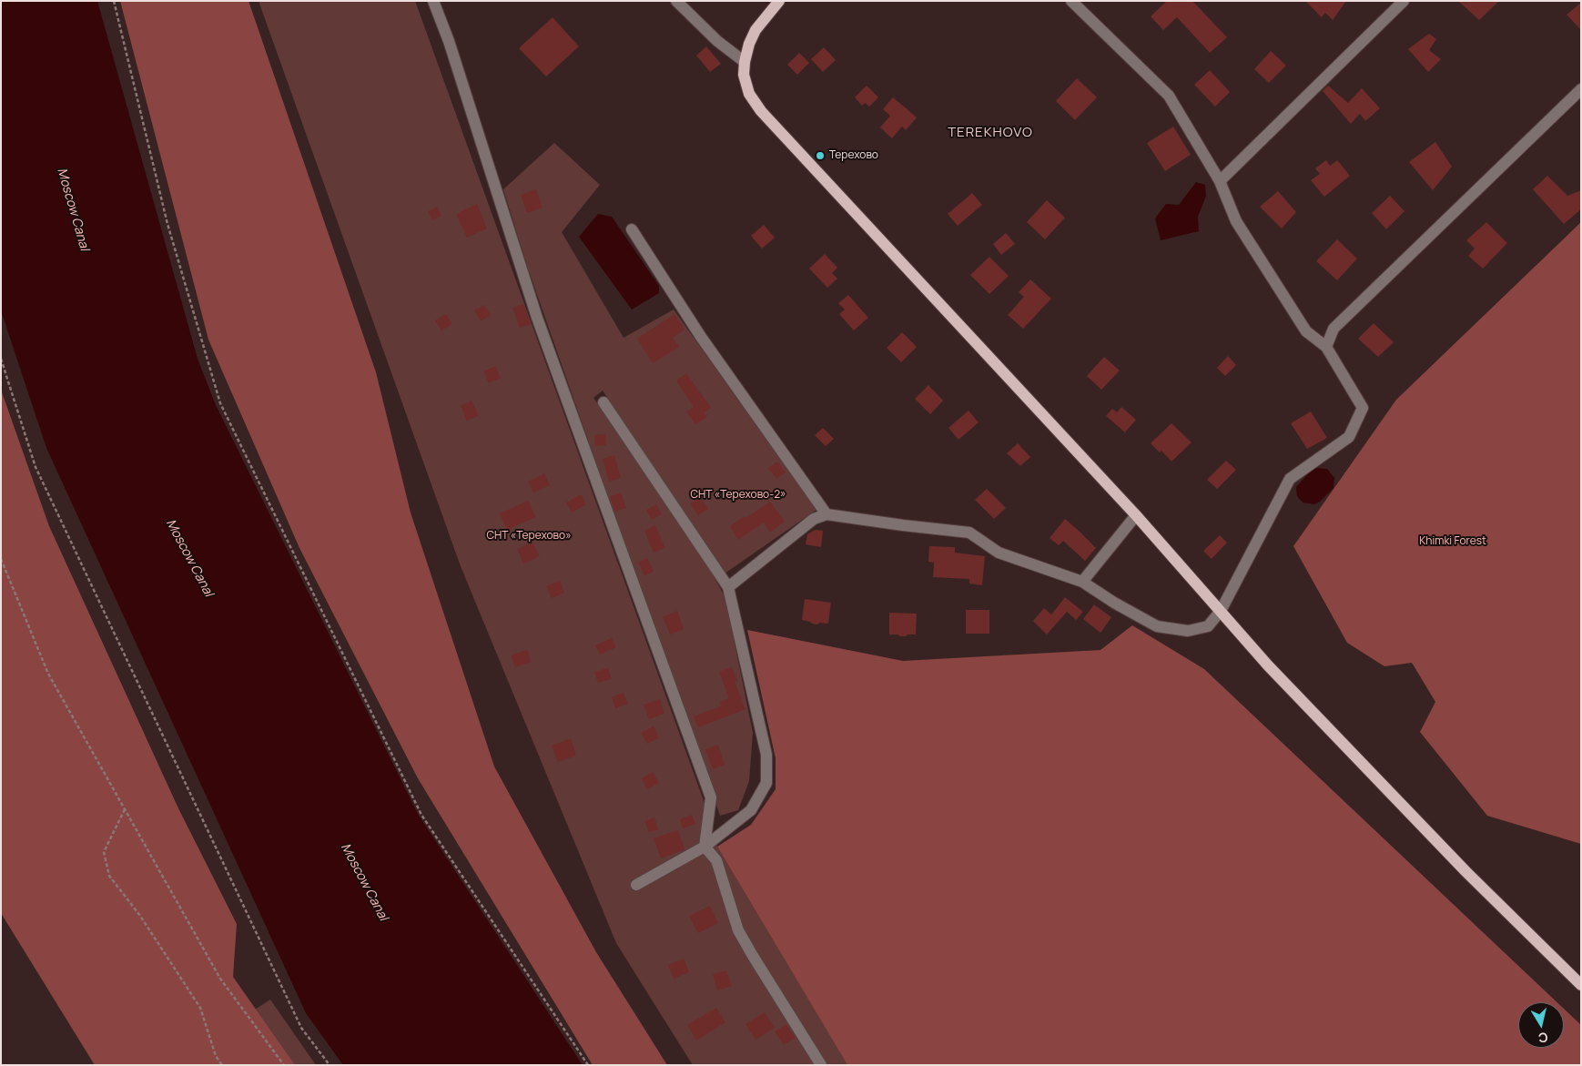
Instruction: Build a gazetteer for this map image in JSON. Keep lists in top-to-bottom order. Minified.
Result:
{"districts":["TEREKHOVO"],"water":["Moscow Canal"],"parks":["СНТ «Терехово-2»","СНТ «Терехово»","Khimki Forest"],"places":["Терехово"],"north":"bottom"}
